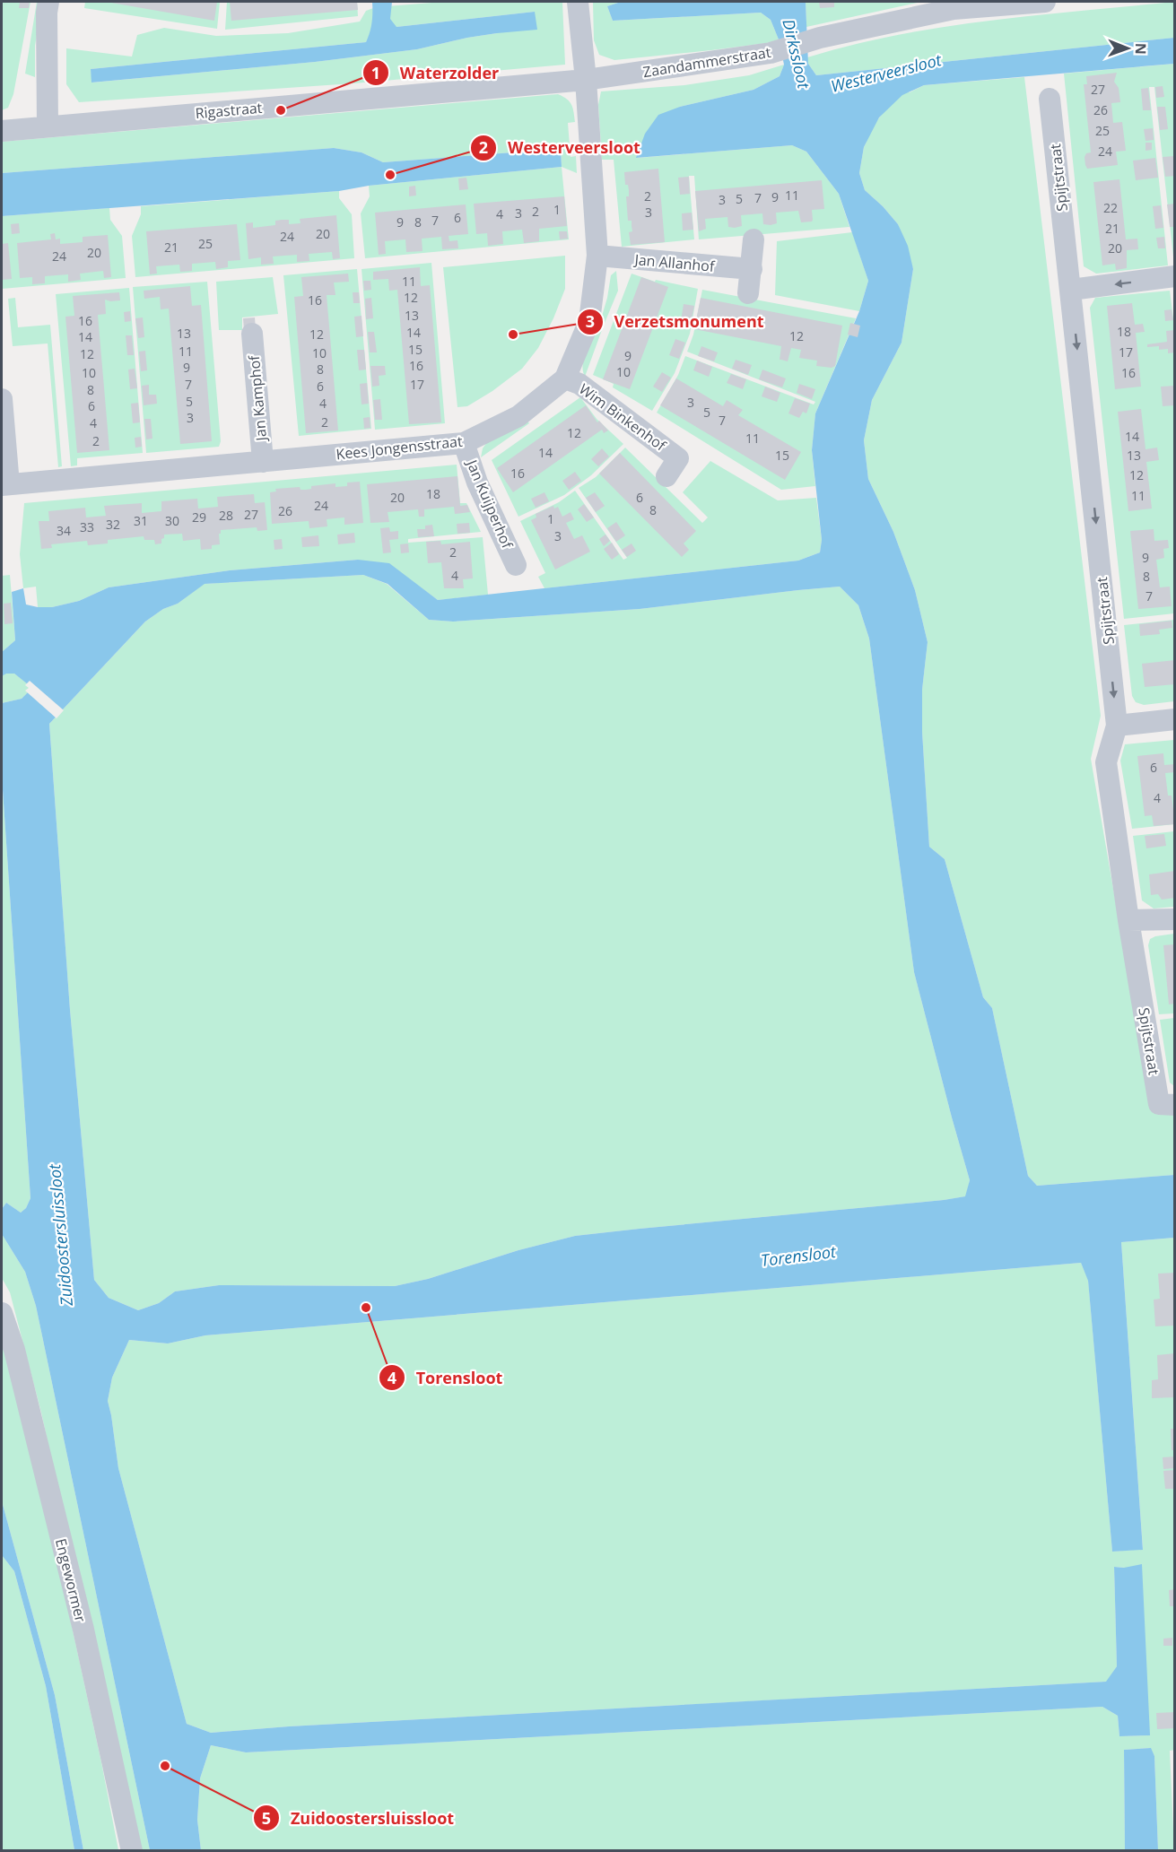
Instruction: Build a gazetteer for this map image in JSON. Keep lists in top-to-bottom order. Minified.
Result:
{"streets":{"street":["Zaandammerstraat","Rigastraat","Spijtstraat","Jan Allanhof","Jan Kamphof","Wim Binkenhof","Kees Jongensstraat","Jan Kuijperhof","Engewormer"]},"crossings":[["Zaandammerstraat","Rigastraat"],["Zaandammerstraat","Kees Jongensstraat"],["Rigastraat","Kees Jongensstraat"],["Jan Allanhof","Kees Jongensstraat"],["Jan Kamphof","Kees Jongensstraat"],["Wim Binkenhof","Kees Jongensstraat"],["Kees Jongensstraat","Jan Kuijperhof"]],"one_way":["Spijtstraat"],"water":["Dirkssloot","Westerveersloot","Zuidoostersluissloot","Torensloot"],"places":["Waterzolder","Westerveersloot","Verzetsmonument","Torensloot","Zuidoostersluissloot"],"house_numbers":["27","26","25","24","11","2","9","7","5","3","22","1","2","3","3","4","6","7","9","8","21","20","24","25","21","20","20","24","11","12","16","13","16","18","14","13","12","12","14","15","11","17","10","12","9","16","9","8","10","10","16","7","17","6","8","5","3","4","6","5","3","7","2","4","12","14","11","2","14","15","13","16","12","18","11","20","6","24","8","26","27","28","29","1","31","30","32","33","34","3","2","9","4","8","7","6","4"],"north":"right"}
